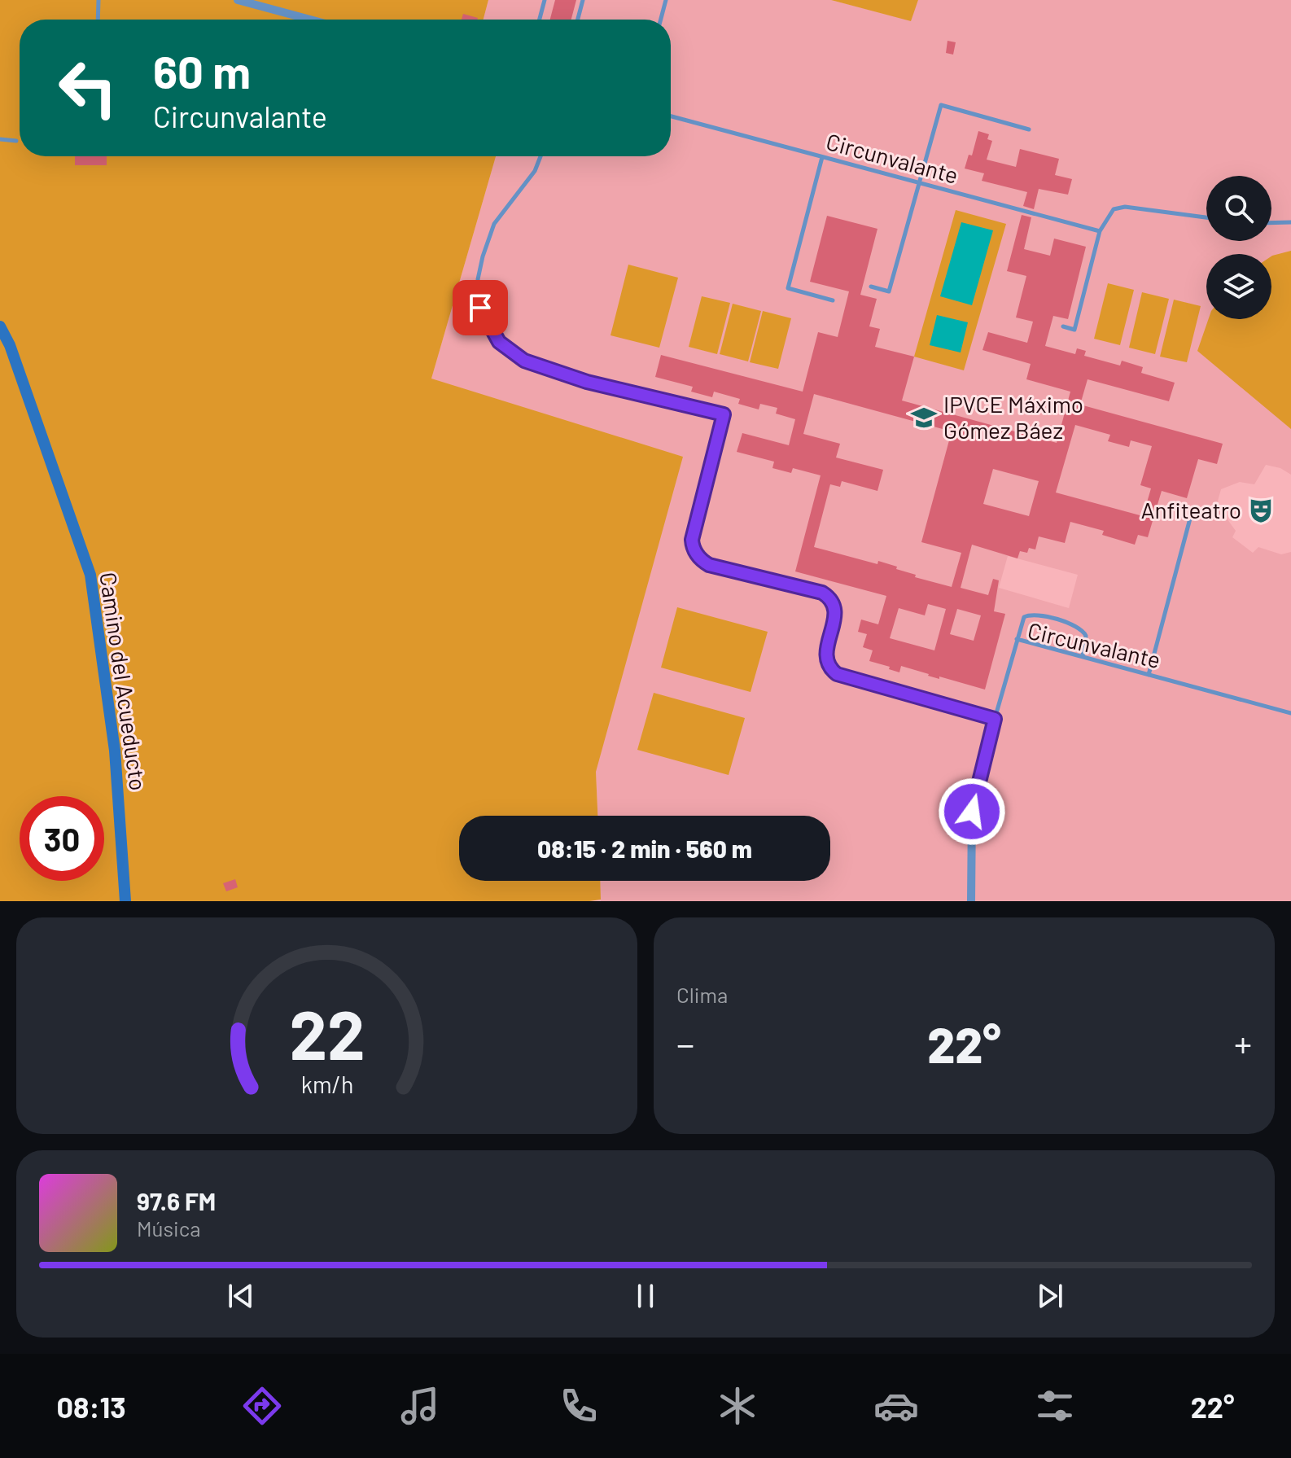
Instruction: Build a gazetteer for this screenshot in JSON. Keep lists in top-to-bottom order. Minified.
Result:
{"streets":{"street":["Camino del Acueducto"],"lane":["Circunvalante"]},"places":{"school or university":["IPVCE Máximo Gómez Báez"],"theatre":["Anfiteatro"]},"page":{"turn":["60 m","Circunvalante"],"limit":"30","trip":"08:15 · 2 min · 560 m","tile":"Clima","heat":["−","22°","+"],"song":["97.6 FM","Música"],"tabs":["08:13","22°"],"gauge":["22","km/h"]}}
